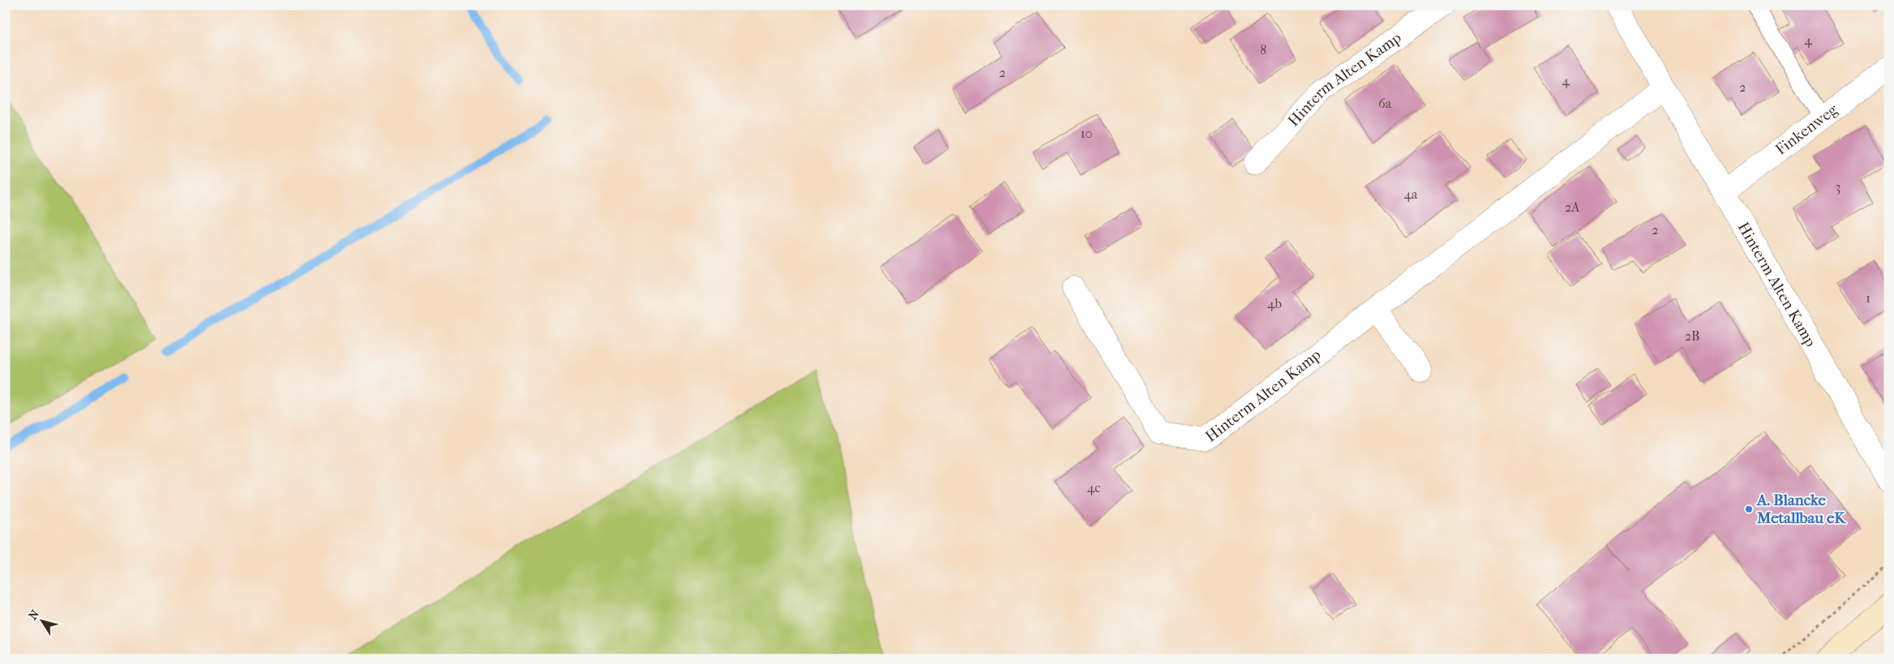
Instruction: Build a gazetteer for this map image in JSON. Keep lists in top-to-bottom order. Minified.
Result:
{"streets":{"street":["Hinterm Alten Kamp","Finkenweg"]},"crossings":[["Hinterm Alten Kamp","Finkenweg"]],"places":["A. Blancke Metallbau eK"],"house_numbers":["4","8","2","4","2","6a","10","3","4a","2A","2","1","4b","2B","4c"],"north":"top left"}
